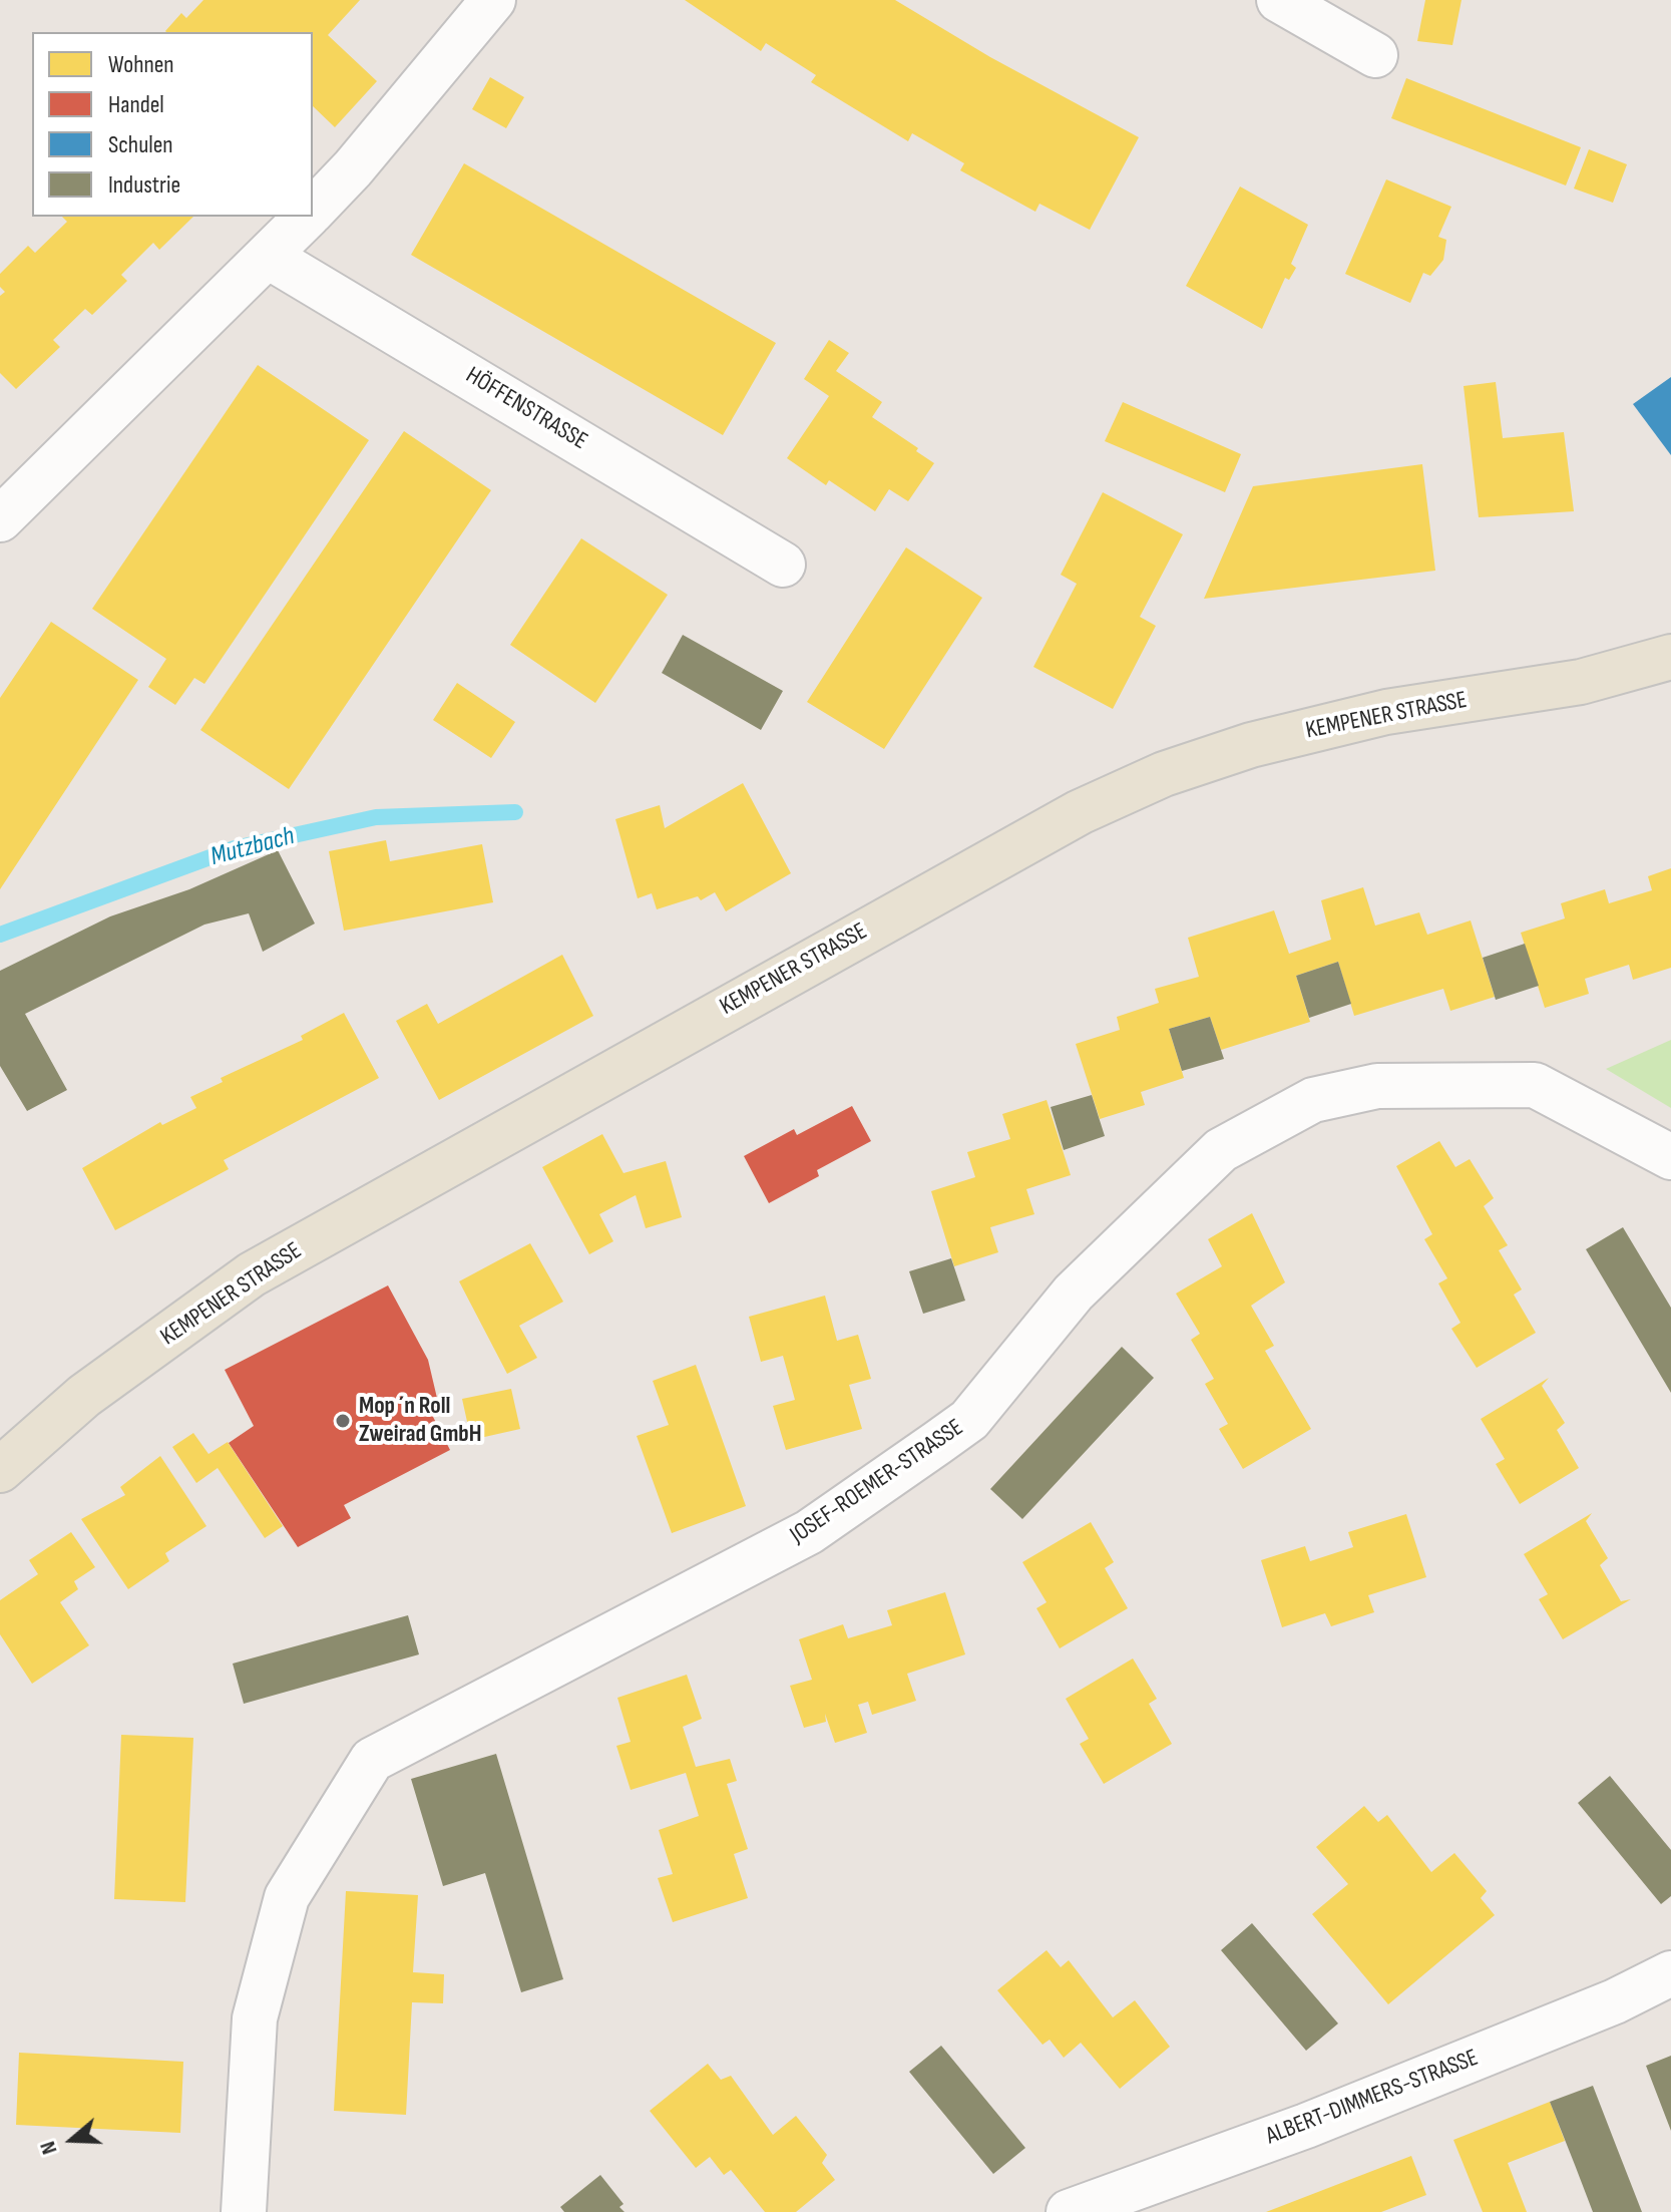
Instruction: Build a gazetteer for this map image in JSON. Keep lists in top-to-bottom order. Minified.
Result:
{"streets":{"main road":["KEMPENER STRASSE"],"street":["HÖFFENSTRASSE","JOSEF-ROEMER-STRASSE","ALBERT-DIMMERS-STRASSE"]},"water":["Mutzbach"],"places":["Mop ´n Roll Zweirad GmbH"],"legend":["Wohnen","Handel","Schulen","Industrie"],"north":"left"}
